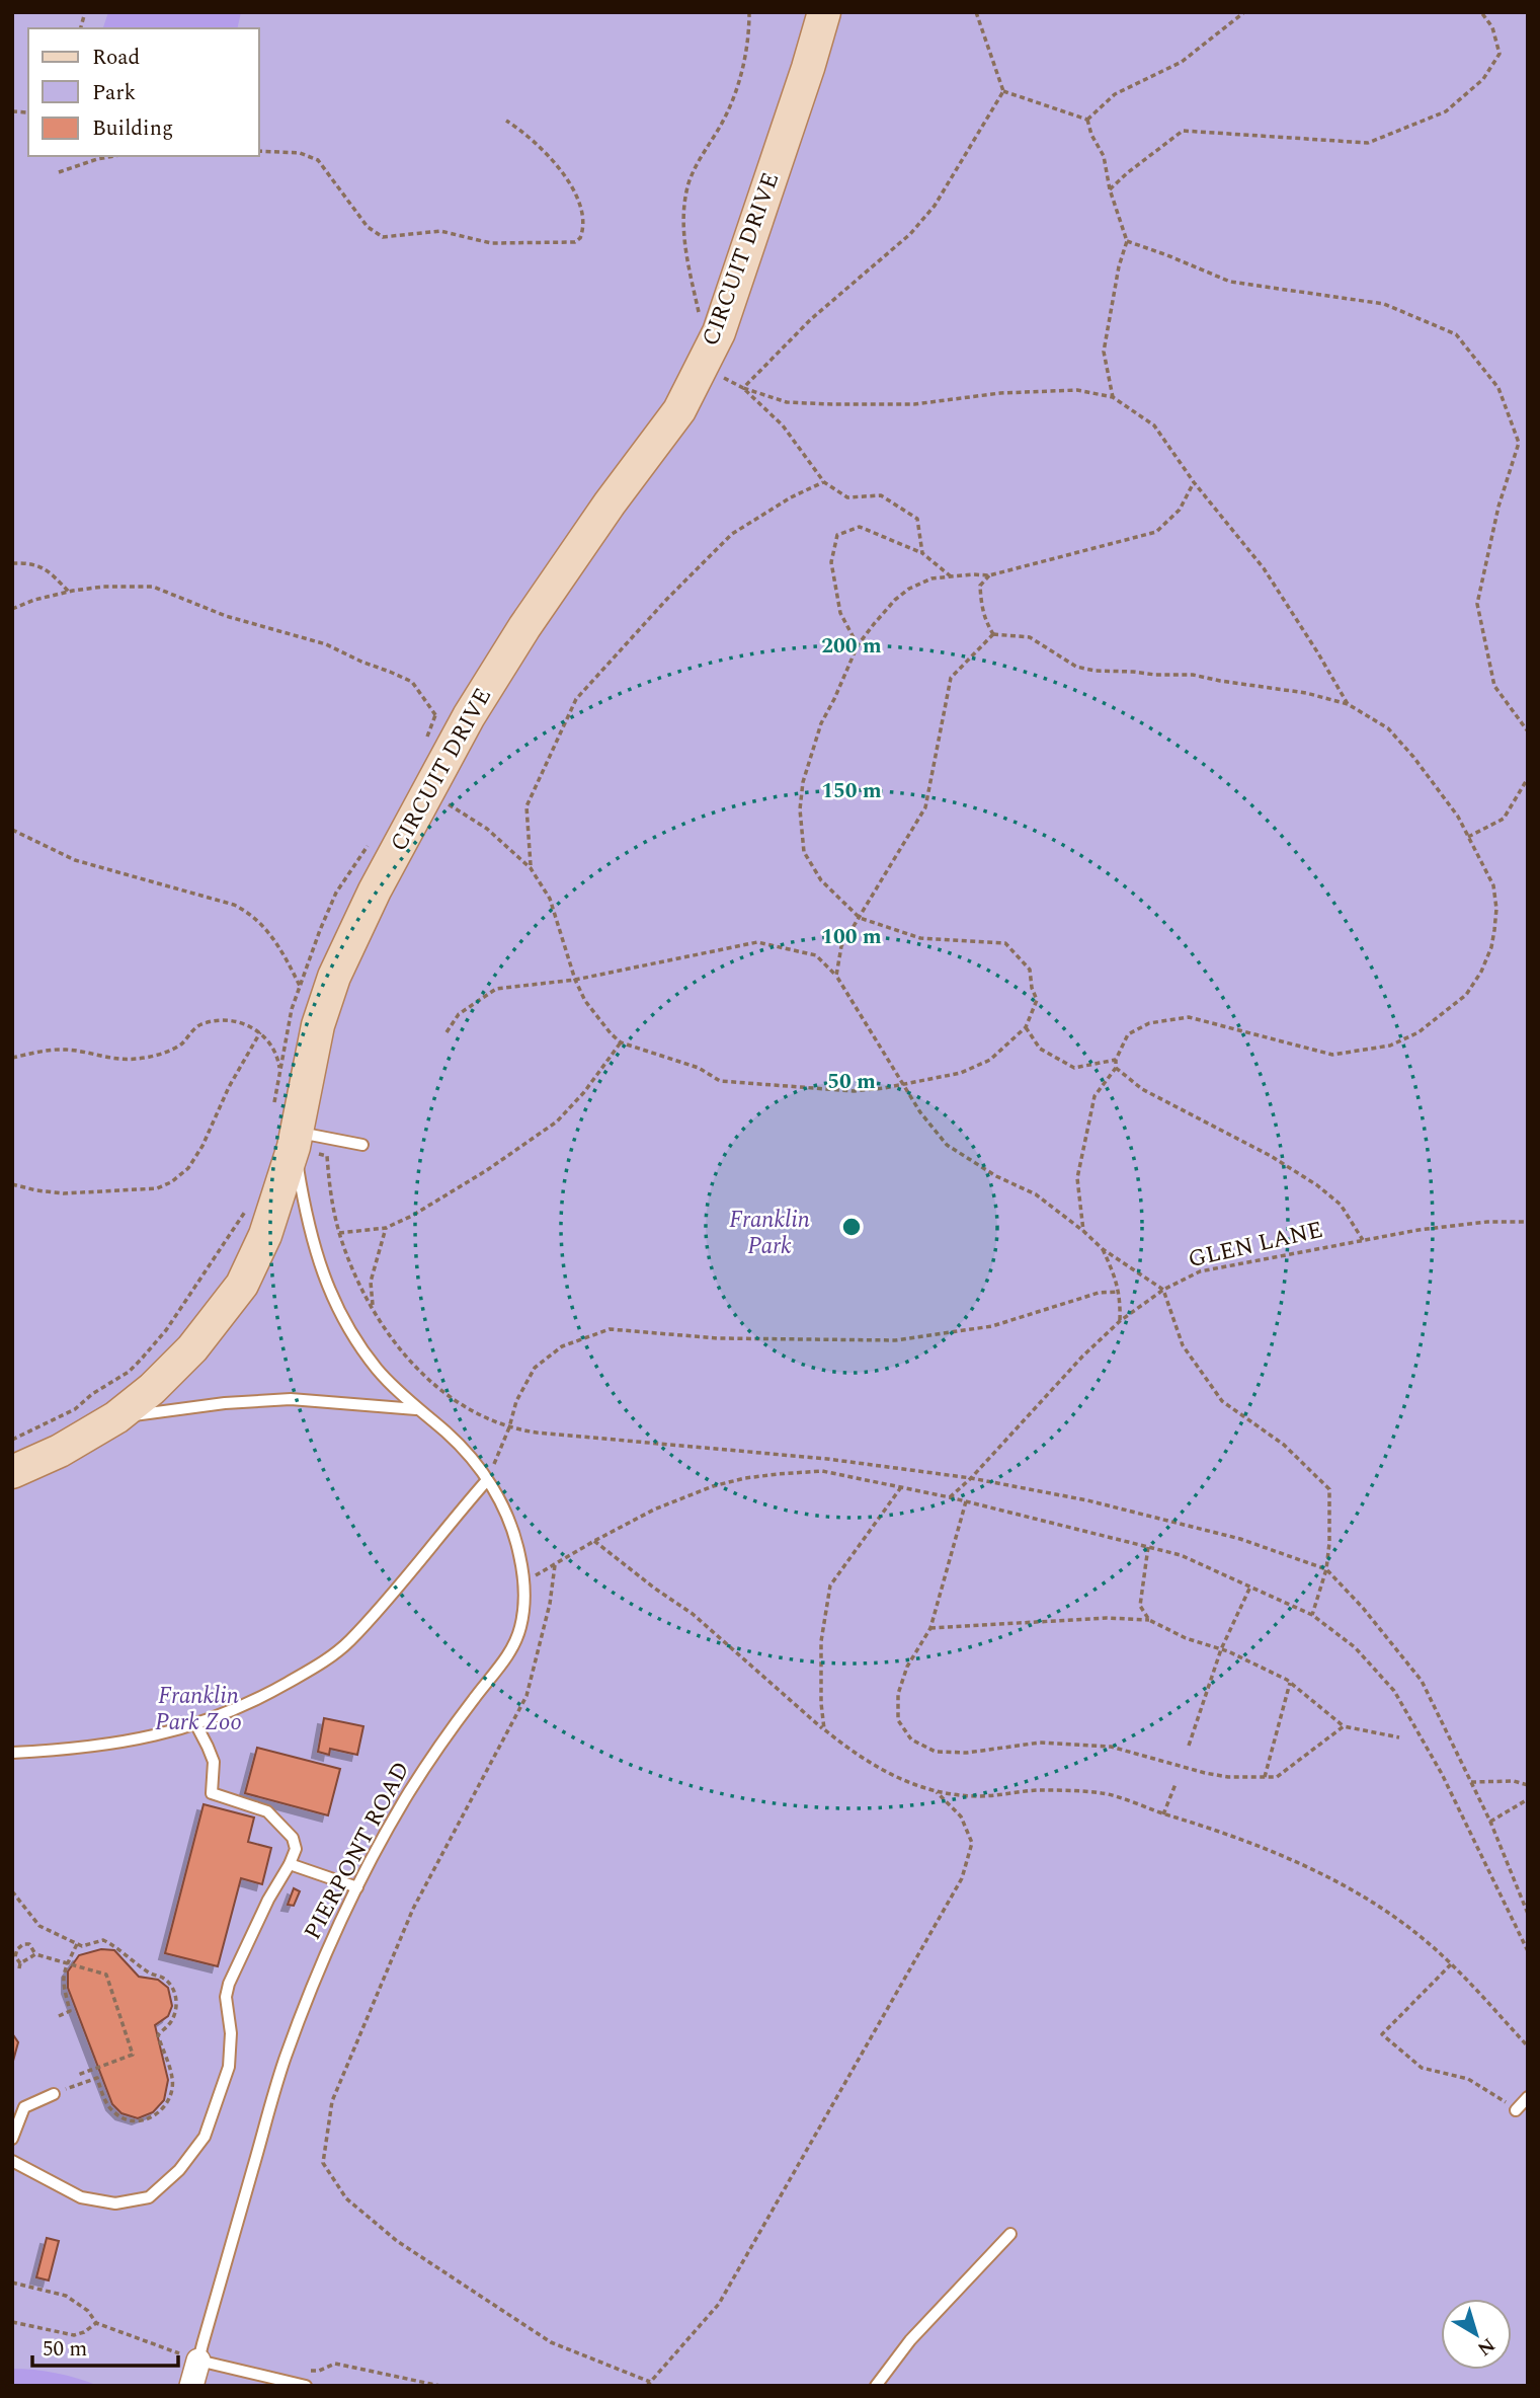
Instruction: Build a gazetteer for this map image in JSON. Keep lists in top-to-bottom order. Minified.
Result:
{"streets":{"main road":["CIRCUIT DRIVE"],"lane":["PIERPONT ROAD"],"path":["GLEN LANE"]},"crossings":[["CIRCUIT DRIVE","PIERPONT ROAD"]],"parks":["Franklin Park","Franklin Park Zoo"],"legend":["Road","Park","Building"],"scale_bar":"50 m","north":"bottom right","rings":["200 m","150 m","100 m","50 m"]}
